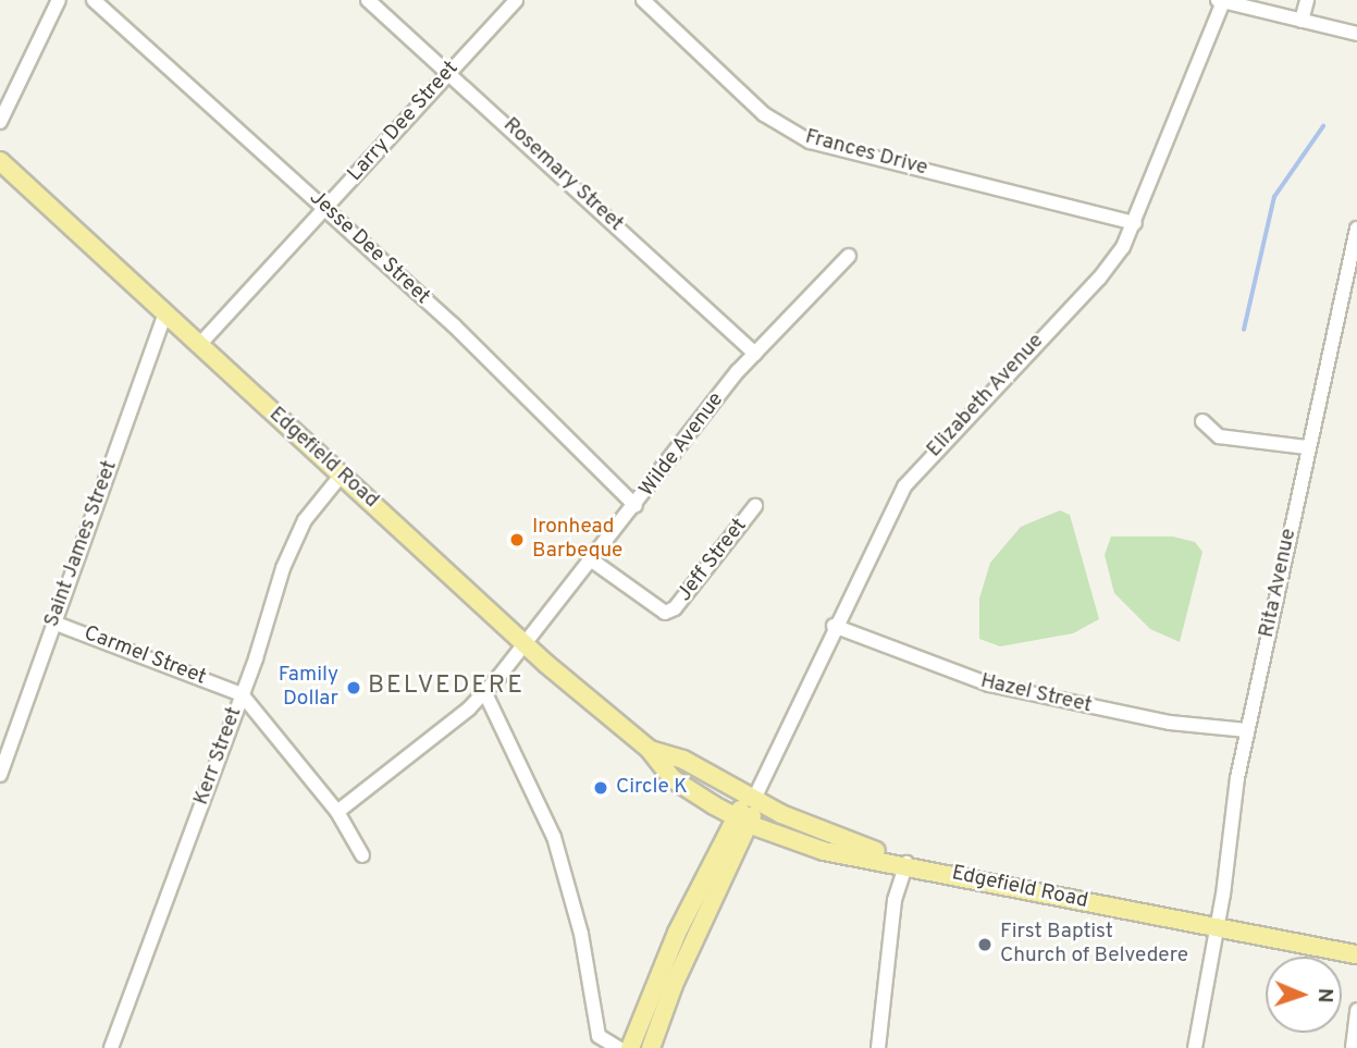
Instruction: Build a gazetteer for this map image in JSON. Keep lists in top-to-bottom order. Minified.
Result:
{"streets":{"main road":["Edgefield Road"],"street":["Larry Dee Street","Frances Drive","Rosemary Street","Jesse Dee Street","Elizabeth Avenue","Wilde Avenue","Saint James Street","Jeff Street","Rita Avenue","Carmel Street","Hazel Street","Kerr Street"]},"crossings":[["Larry Dee Street","Rosemary Street"],["Larry Dee Street","Jesse Dee Street"],["Larry Dee Street","Edgefield Road"],["Frances Drive","Elizabeth Avenue"],["Rosemary Street","Wilde Avenue"],["Jesse Dee Street","Wilde Avenue"],["Elizabeth Avenue","Edgefield Road"],["Elizabeth Avenue","Hazel Street"],["Wilde Avenue","Edgefield Road"],["Wilde Avenue","Jeff Street"],["Edgefield Road","Saint James Street"],["Edgefield Road","Rita Avenue"],["Edgefield Road","Kerr Street"],["Saint James Street","Carmel Street"],["Rita Avenue","Hazel Street"],["Carmel Street","Kerr Street"]],"districts":["BELVEDERE"],"places":["Ironhead Barbeque","Family Dollar","Circle K","First Baptist Church of Belvedere"],"north":"right"}
